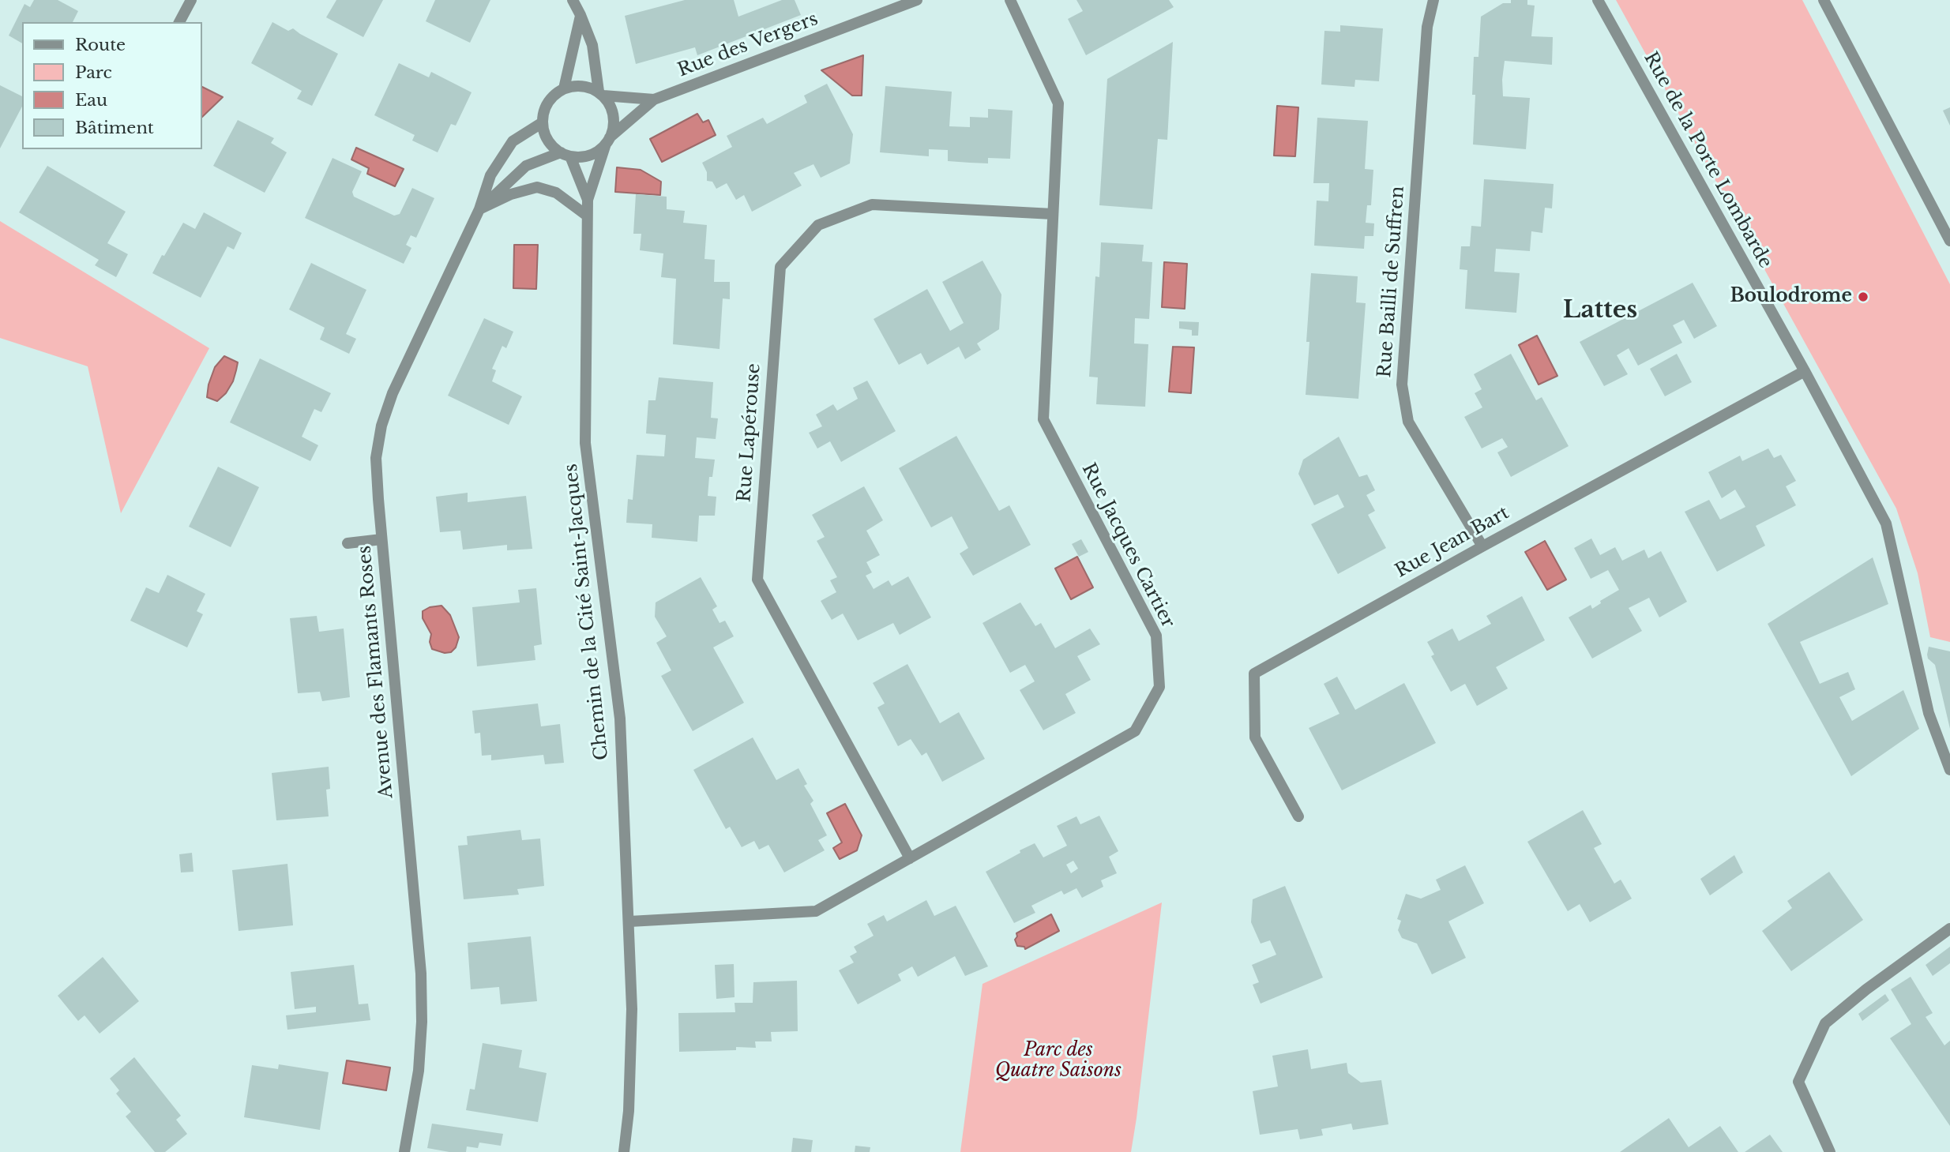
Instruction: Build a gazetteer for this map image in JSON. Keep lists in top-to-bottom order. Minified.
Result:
{"streets":{"street":["Rue des Vergers","Rue de la Porte Lombarde","Rue Bailli de Suffren","Rue Lapérouse","Rue Jean Bart","Rue Jacques Cartier","Chemin de la Cité Saint-Jacques","Avenue des Flamants Roses"]},"crossings":[["Rue des Vergers","Chemin de la Cité Saint-Jacques"],["Rue des Vergers","Avenue des Flamants Roses"],["Rue de la Porte Lombarde","Rue Jean Bart"],["Rue Bailli de Suffren","Rue Jean Bart"],["Rue Lapérouse","Rue Jacques Cartier"],["Rue Jacques Cartier","Chemin de la Cité Saint-Jacques"],["Chemin de la Cité Saint-Jacques","Avenue des Flamants Roses"]],"districts":["Lattes"],"parks":["Parc des Quatre Saisons"],"places":["Boulodrome"],"legend":["Route","Parc","Eau","Bâtiment"]}
